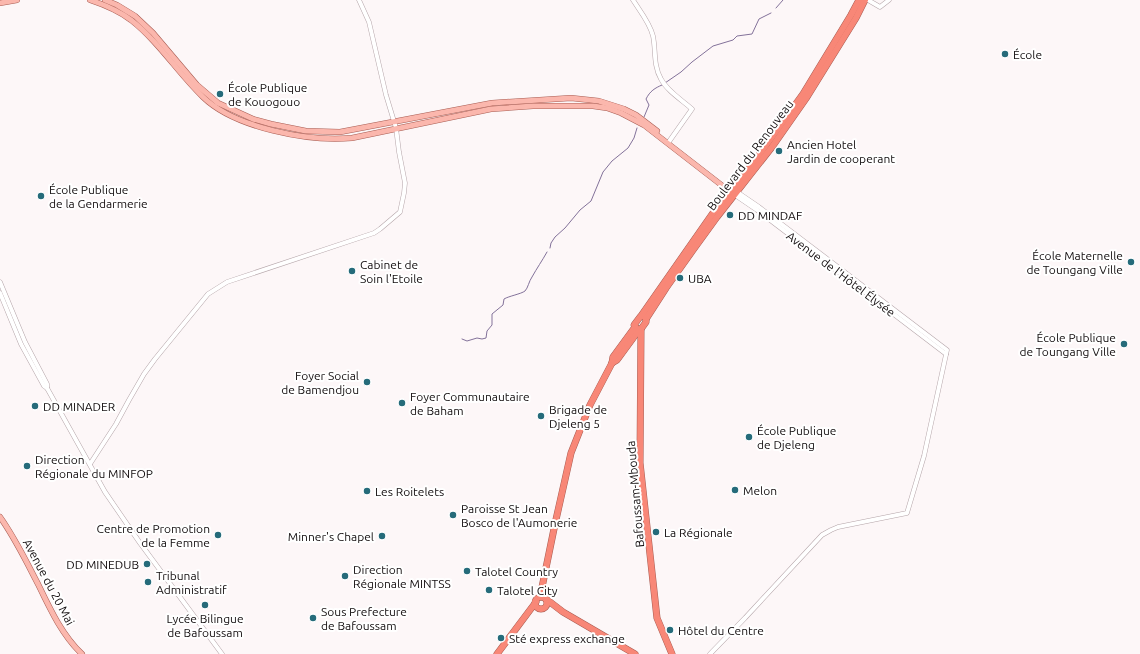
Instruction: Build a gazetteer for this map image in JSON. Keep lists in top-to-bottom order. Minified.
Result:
{"streets":{"highway":["Boulevard du Renouveau","Bafoussam-Mbouda"],"main road":["Avenue du 20 Mai"],"street":["Avenue de l'Hôtel Élysée"]},"crossings":[["Boulevard du Renouveau","Avenue de l'Hôtel Élysée"],["Boulevard du Renouveau","Bafoussam-Mbouda"]],"places":["École","École Publique de Kouogouo","Ancien Hotel Jardin de cooperant","École Publique de la Gendarmerie","DD MINDAF","École Maternelle de Toungang Ville","Cabinet de Soin l'Etoile","UBA","École Publique de Toungang Ville","Foyer Social de Bamendjou","Foyer Communautaire de Baham","DD MINADER","Brigade de Djeleng 5","École Publique de Djeleng","Direction Régionale du MINFOP","Melon","Les Roitelets","Paroisse St Jean Bosco de l'Aumonerie","La Régionale","Centre de Promotion de la Femme","Minner's Chapel","DD MINEDUB","Talotel Country","Direction Régionale MINTSS","Tribunal Administratif","Talotel City","Lycée Bilingue de Bafoussam","Sous Prefecture de Bafoussam","Hôtel du Centre","Sté express exchange"]}
